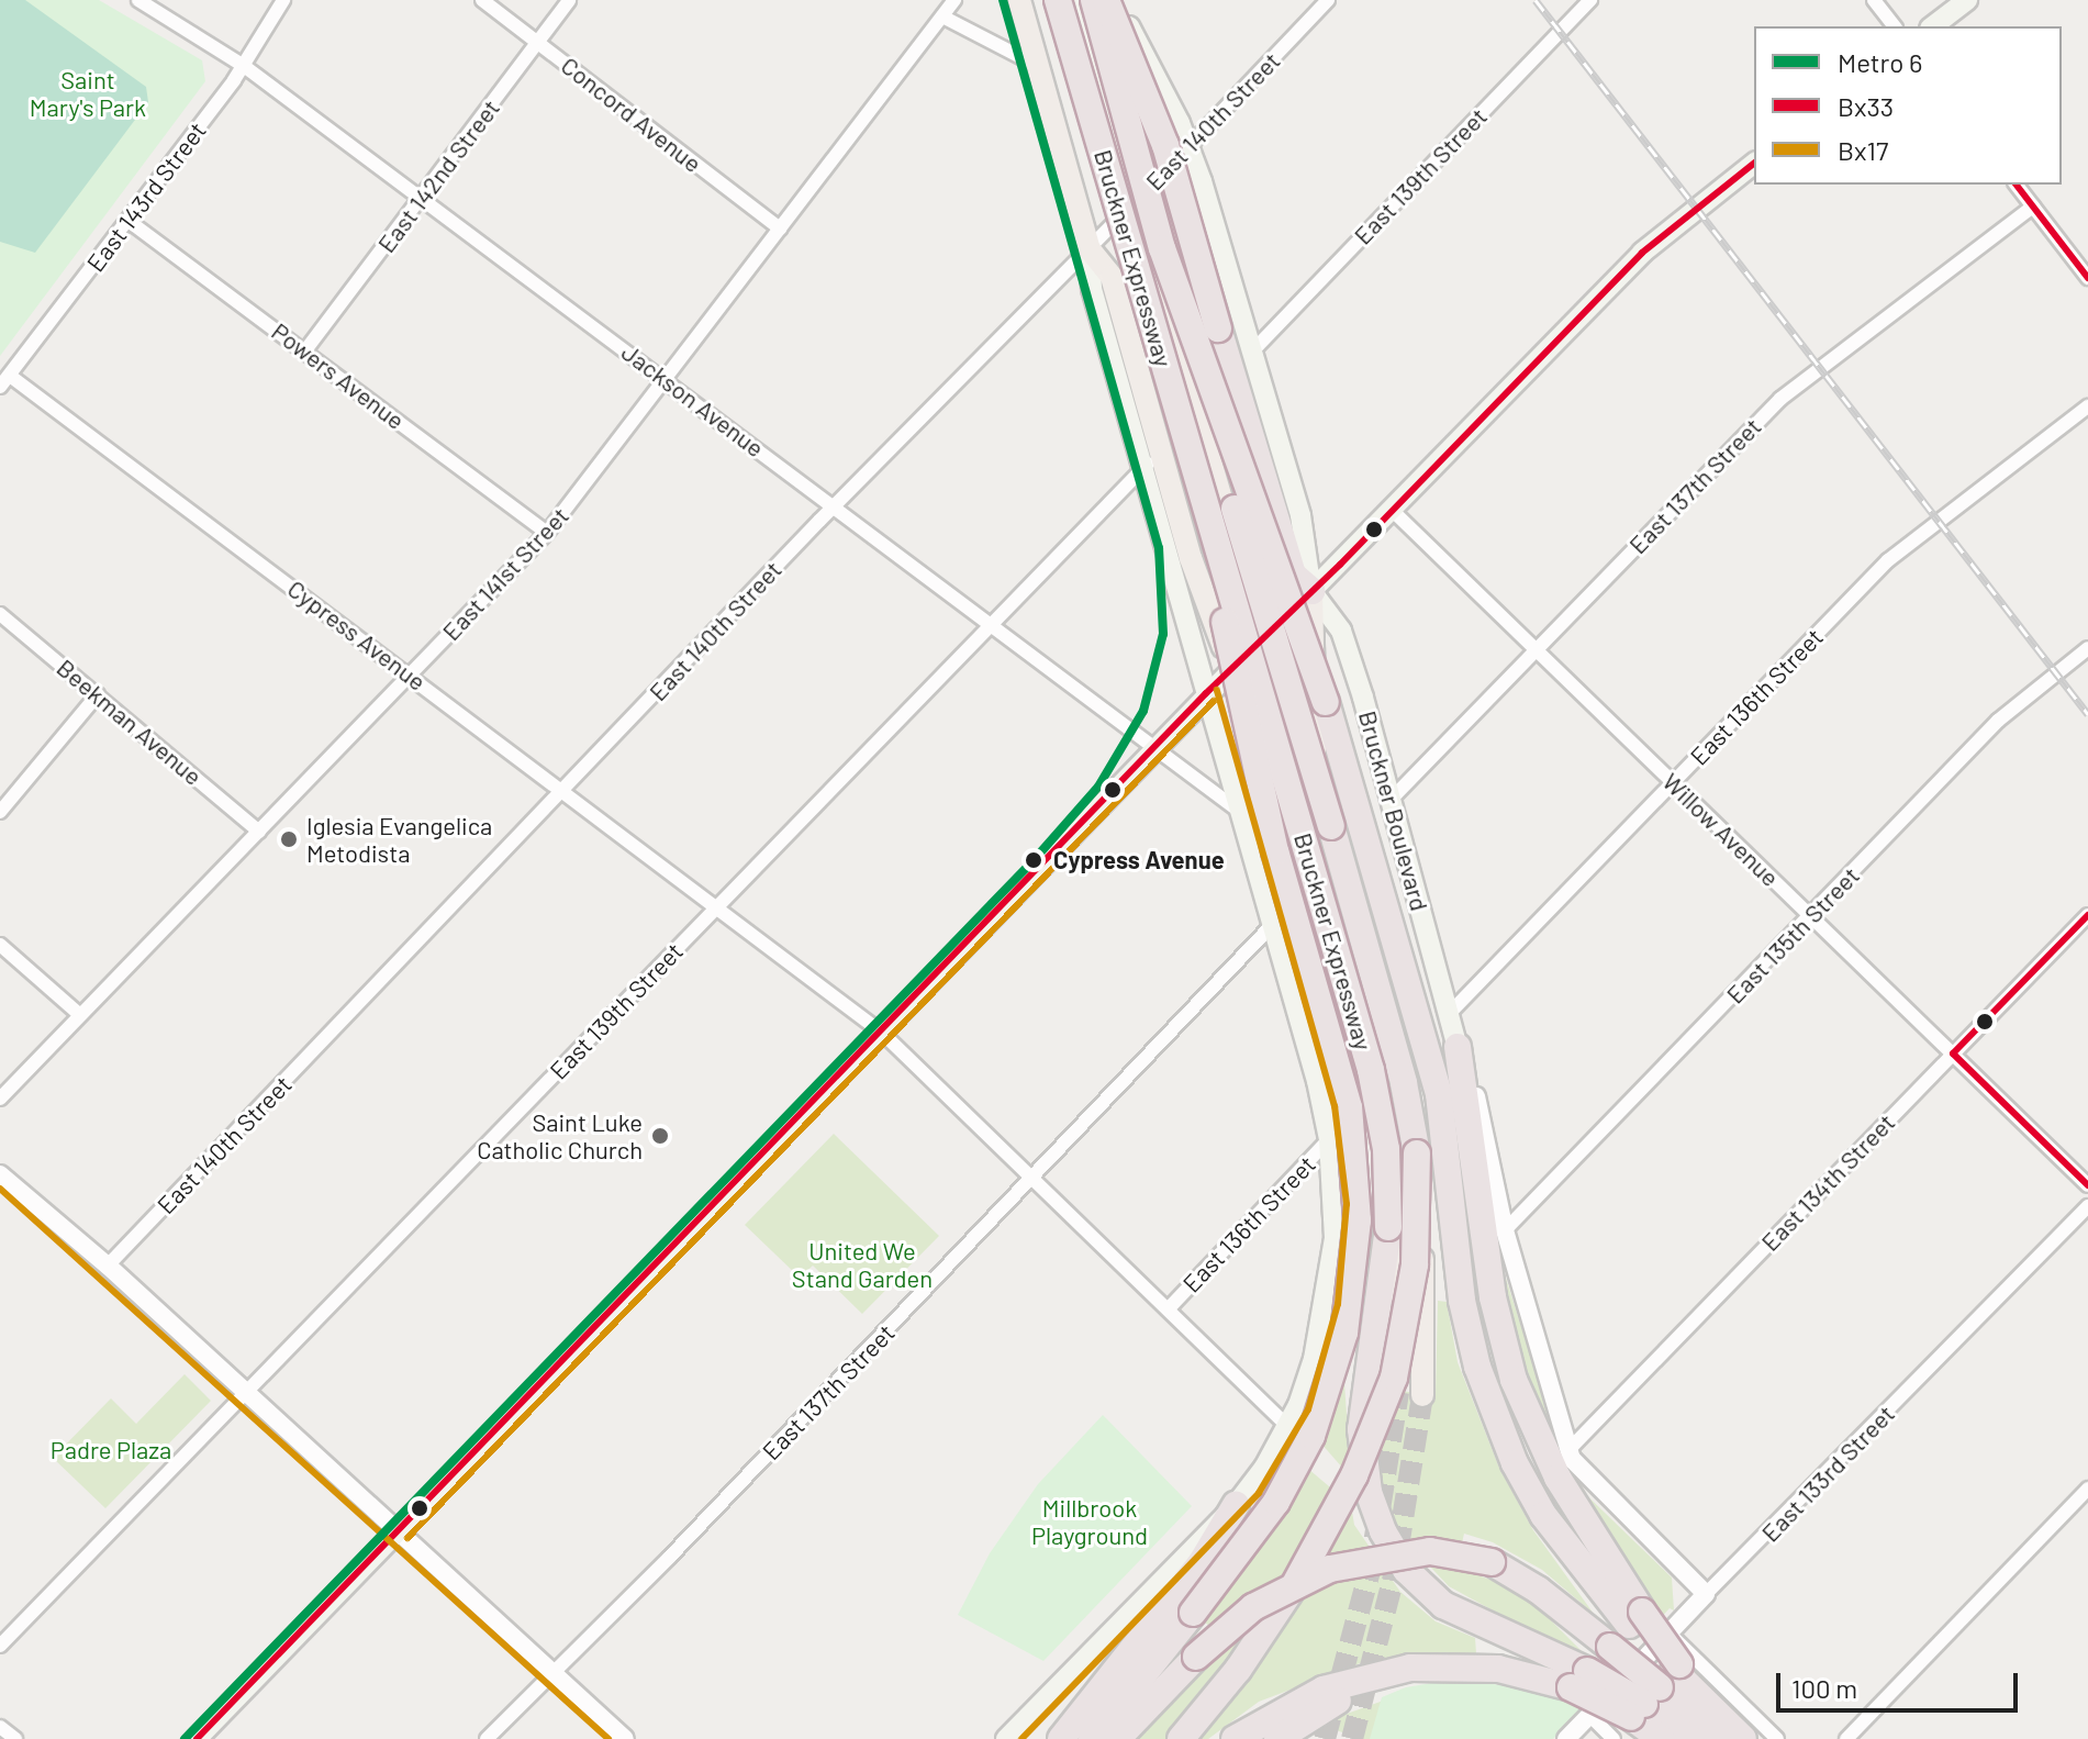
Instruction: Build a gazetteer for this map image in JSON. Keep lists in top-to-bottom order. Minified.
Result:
{"streets":{"highway":["Bruckner Expressway"],"main road":["Bruckner Boulevard"],"street":["Concord Avenue","East 140th Street","East 142nd Street","East 139th Street","East 143rd Street","Powers Avenue","Jackson Avenue","East 137th Street","East 141st Street","Cypress Avenue","East 136th Street","Beekman Avenue","Willow Avenue","East 135th Street","East 134th Street","East 133rd Street"]},"crossings":[["Concord Avenue","East 142nd Street"],["Concord Avenue","East 141st Street"],["East 140th Street","Jackson Avenue"],["East 140th Street","Cypress Avenue"],["East 140th Street","Bruckner Boulevard"],["East 142nd Street","Powers Avenue"],["East 142nd Street","Jackson Avenue"],["East 139th Street","Jackson Avenue"],["East 139th Street","Cypress Avenue"],["East 139th Street","Bruckner Boulevard"],["East 143rd Street","Powers Avenue"],["East 143rd Street","Jackson Avenue"],["East 143rd Street","Cypress Avenue"],["Powers Avenue","East 141st Street"],["Jackson Avenue","East 141st Street"],["East 137th Street","Cypress Avenue"],["East 137th Street","Bruckner Boulevard"],["East 137th Street","Willow Avenue"],["East 141st Street","Cypress Avenue"],["East 141st Street","Beekman Avenue"],["Cypress Avenue","East 136th Street"],["East 136th Street","Bruckner Boulevard"],["East 136th Street","Willow Avenue"],["Bruckner Boulevard","East 135th Street"],["Bruckner Boulevard","East 134th Street"],["Bruckner Boulevard","East 133rd Street"],["Willow Avenue","East 135th Street"],["Willow Avenue","East 134th Street"]],"parks":["Saint Mary's Park","United We Stand Garden","Padre Plaza","Millbrook Playground"],"places":["Iglesia Evangelica Metodista","Cypress Avenue","Saint Luke Catholic Church"],"lines":["metro line 6","transit line Bx33","transit line Bx17"],"legend":["Metro 6","Bx33","Bx17"],"scale_bar":"100 m"}
